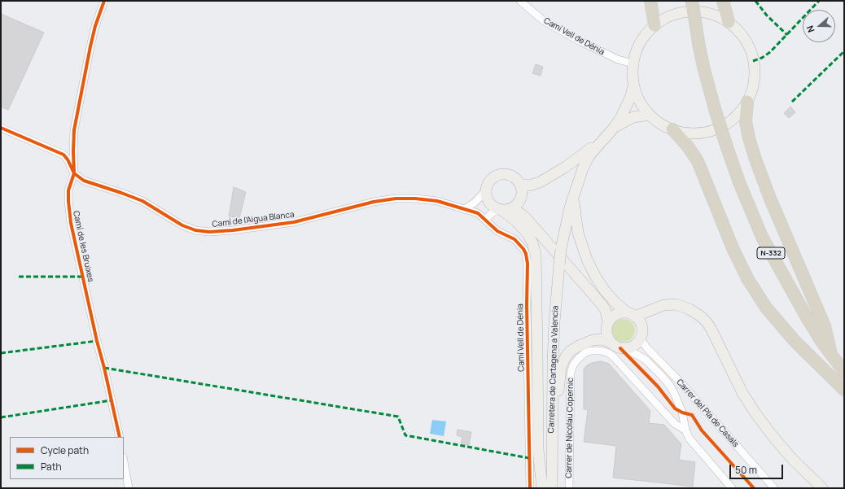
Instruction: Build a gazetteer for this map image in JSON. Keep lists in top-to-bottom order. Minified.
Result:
{"streets":{"highway":["N-332"],"main road":["Carretera de Cartagena a Valencia"],"street":["Camí Vell de Dénia","Camí de l’Aigua Blanca","Camí de les Bruixes","Carrer del Pla de Casals","Carrer de Nicolau Copernic"]},"crossings":[["Camí Vell de Dénia","Camí de l’Aigua Blanca"],["Camí de l’Aigua Blanca","Camí de les Bruixes"],["Carrer del Pla de Casals","Carrer de Nicolau Copernic"]],"legend":["Cycle path","Path"],"scale_bar":"50 m","north":"left"}
